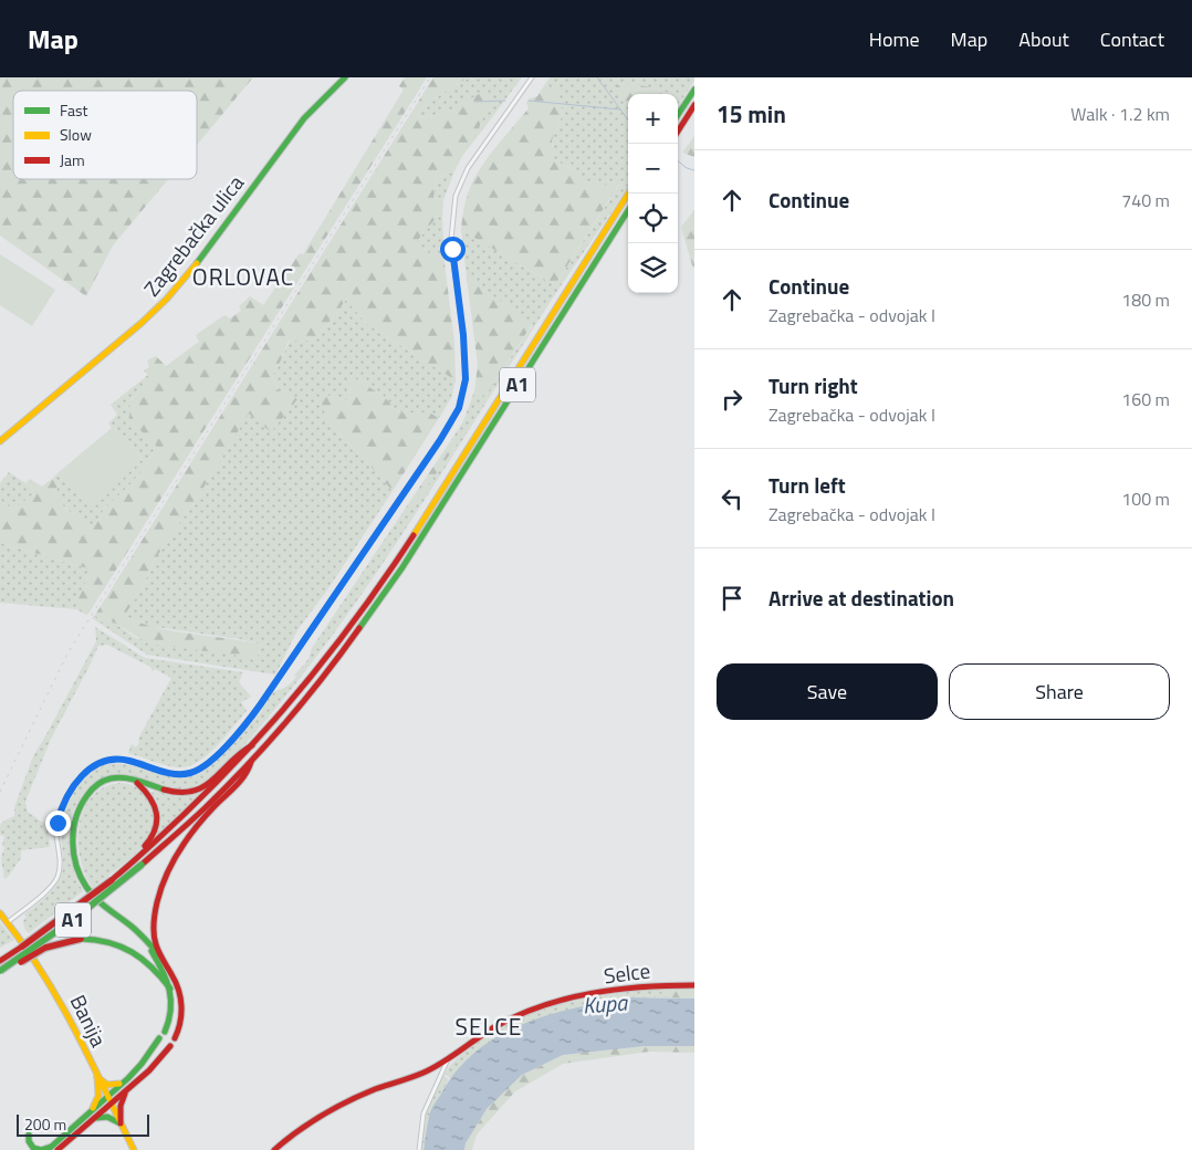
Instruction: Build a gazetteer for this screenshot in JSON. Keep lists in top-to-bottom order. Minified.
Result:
{"streets":{"main road":["Zagrebačka ulica","A1","Selce","Banija"]},"districts":["ORLOVAC","SELCE"],"water":["Kupa"],"legend":["Fast","Slow","Jam"],"scale_bar":"200 m","page":{"header":"Map","nav":["Home","Map","About","Contact"],"heading":["15 min","Walk · 1.2 km"],"map_buttons":["+","−"],"list":[["Continue","740 m"],["Continue","Zagrebačka - odvojak I","180 m"],["Turn right","Zagrebačka - odvojak I","160 m"],["Turn left","Zagrebačka - odvojak I","100 m"],"Arrive at destination"],"buttons":["Save","Share"],"scale":"200 m"}}
